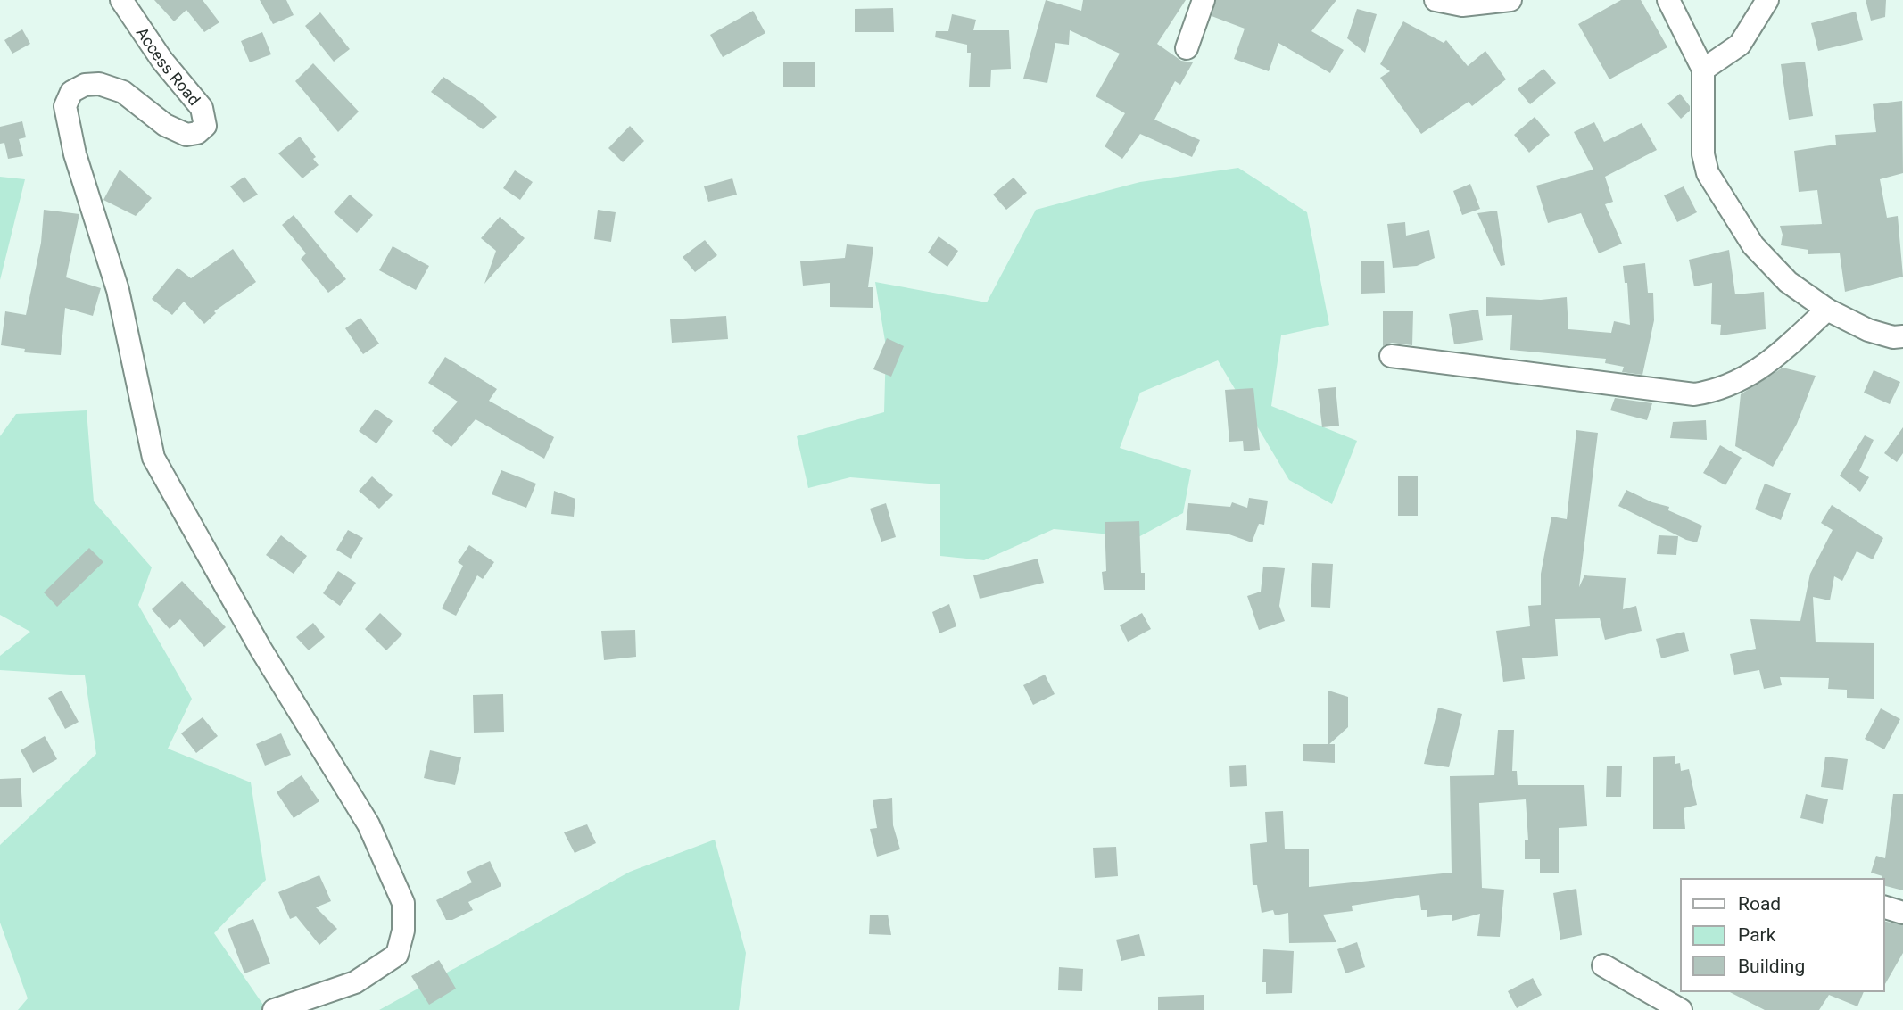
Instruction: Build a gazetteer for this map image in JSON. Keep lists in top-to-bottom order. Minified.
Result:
{"streets":{"street":["Access Road"]},"legend":["Road","Park","Building"]}
